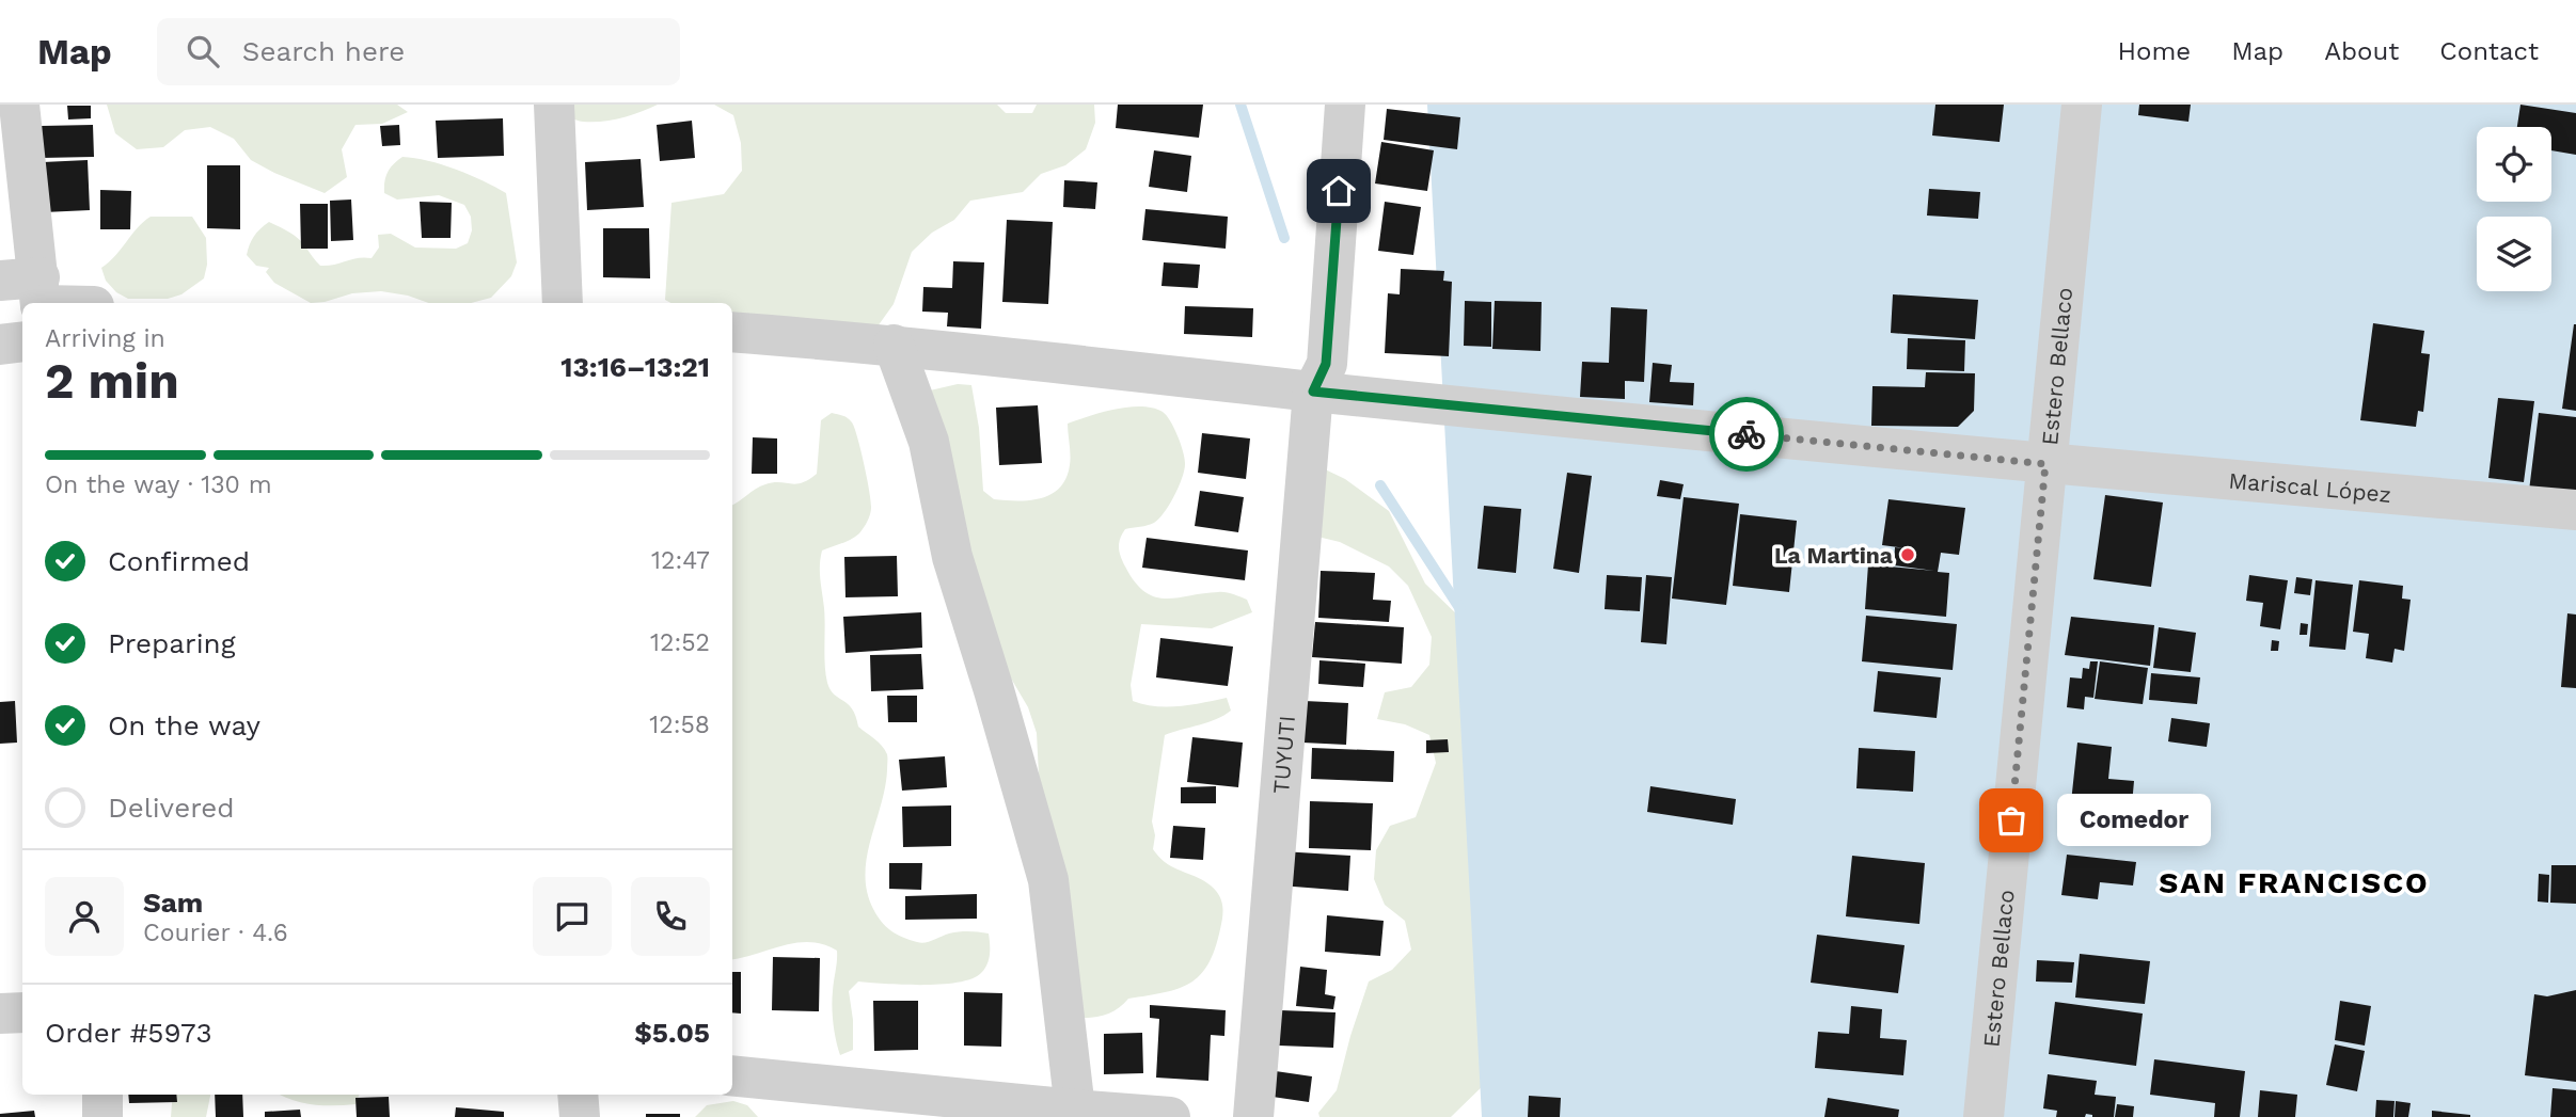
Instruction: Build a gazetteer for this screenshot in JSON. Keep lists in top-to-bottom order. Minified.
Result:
{"streets":{"street":["Estero Bellaco","Mariscal López","TUYUTI"]},"crossings":[["Estero Bellaco","Mariscal López"],["Mariscal López","TUYUTI"]],"districts":["SAN FRANCISCO"],"places":["La Martina","Comedor"],"page":{"header":"Map","search":"Search here","nav":["Home","Map","About","Contact"],"heading":["2 min","Arriving in","13:16–13:21"],"panel":["Sam","Courier · 4.6","Order #5973","$5.05"],"bar":"On the way · 130 m","list":[["Confirmed","12:47"],["Preparing","12:52"],["On the way","12:58"],"Delivered"],"bubble":"Comedor"}}
